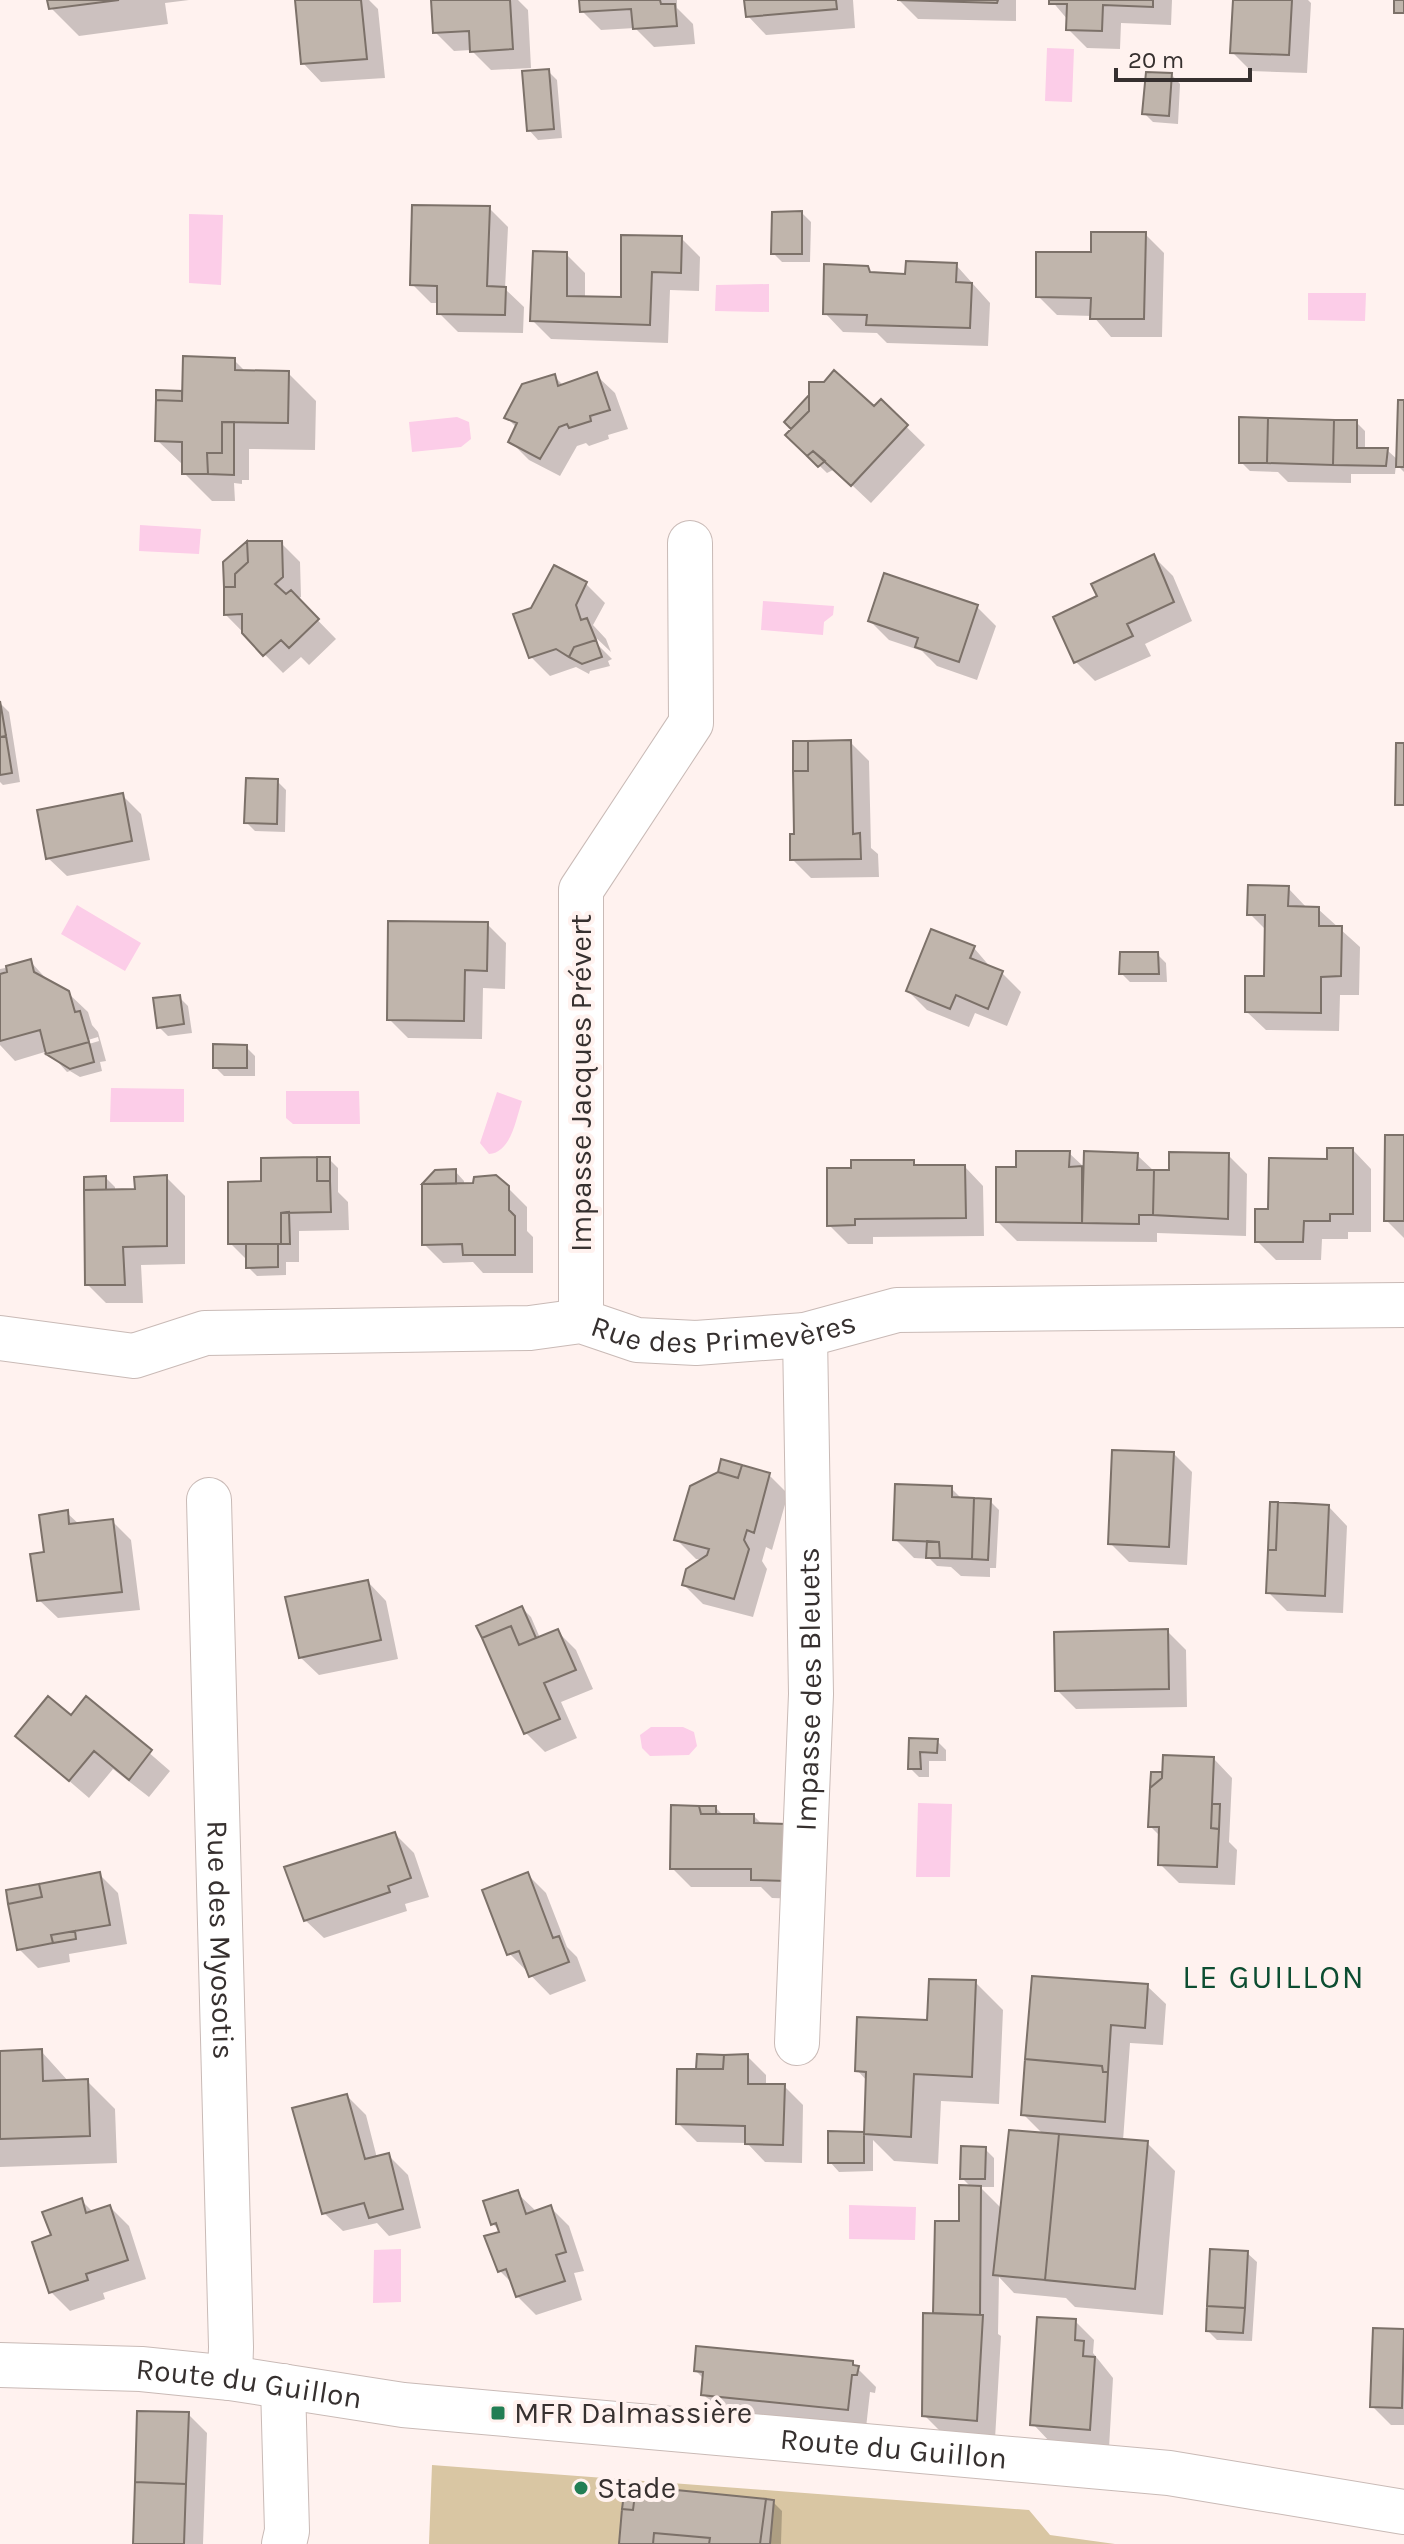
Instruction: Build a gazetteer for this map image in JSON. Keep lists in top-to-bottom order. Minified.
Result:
{"streets":{"street":["Impasse Jacques Prévert","Rue des Primevères","Impasse des Bleuets","Rue des Myosotis","Route du Guillon"]},"crossings":[["Impasse Jacques Prévert","Rue des Primevères"],["Rue des Primevères","Impasse des Bleuets"],["Rue des Myosotis","Route du Guillon"]],"districts":["LE GUILLON"],"places":{"transit":["MFR Dalmassière"],"other":["Stade"]},"scale_bar":"20 m"}
